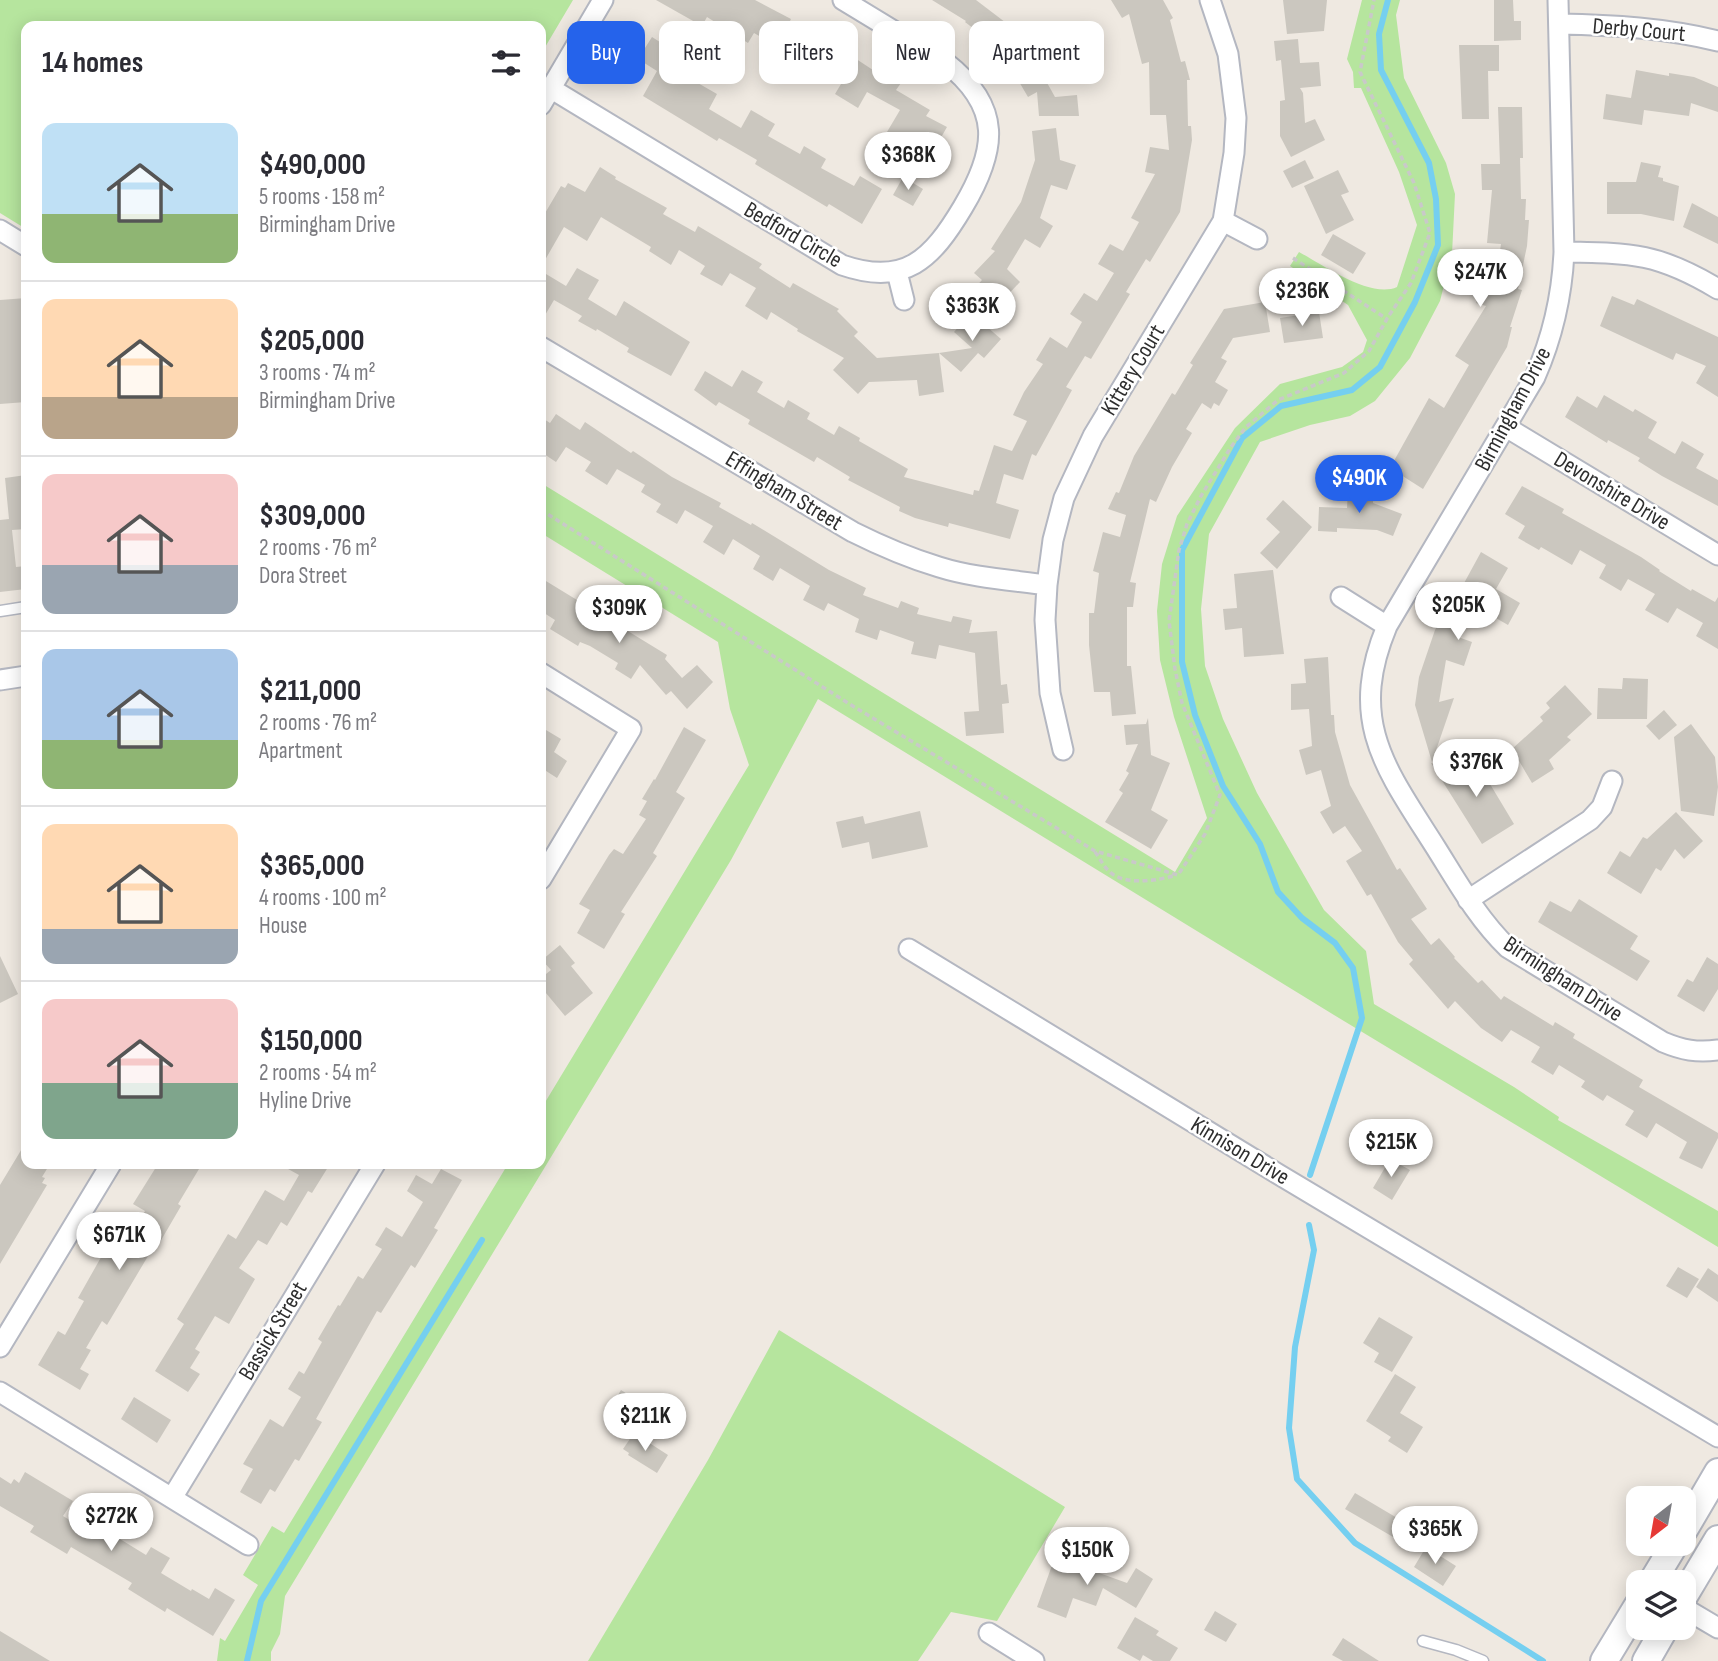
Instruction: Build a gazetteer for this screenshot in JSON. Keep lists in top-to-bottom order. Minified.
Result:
{"streets":{"street":["Derby Court","Bedford Circle","Kittery Court","Birmingham Drive","Effingham Street","Devonshire Drive","Kinnison Drive","Bassick Street"]},"crossings":[["Derby Court","Birmingham Drive"],["Kittery Court","Effingham Street"],["Birmingham Drive","Devonshire Drive"]],"north":"bottom left","page":{"chip":["Buy","Rent","Filters","New","Apartment"],"heading":"14 homes","list":[{"name":"$490,000","note":"5 rooms · 158 m² · Birmingham Drive"},{"name":"$205,000","note":"3 rooms · 74 m² · Birmingham Drive"},{"name":"$309,000","note":"2 rooms · 76 m² · Dora Street"},{"name":"$211,000","note":"2 rooms · 76 m² · Apartment"},{"name":"$365,000","note":"4 rooms · 100 m² · House"},{"name":"$150,000","note":"2 rooms · 54 m² · Hyline Drive"}],"price":["$368K","$247K","$236K","$363K","$490K","$205K","$309K","$376K","$215K","$671K","$211K","$272K","$365K","$150K"]}}
